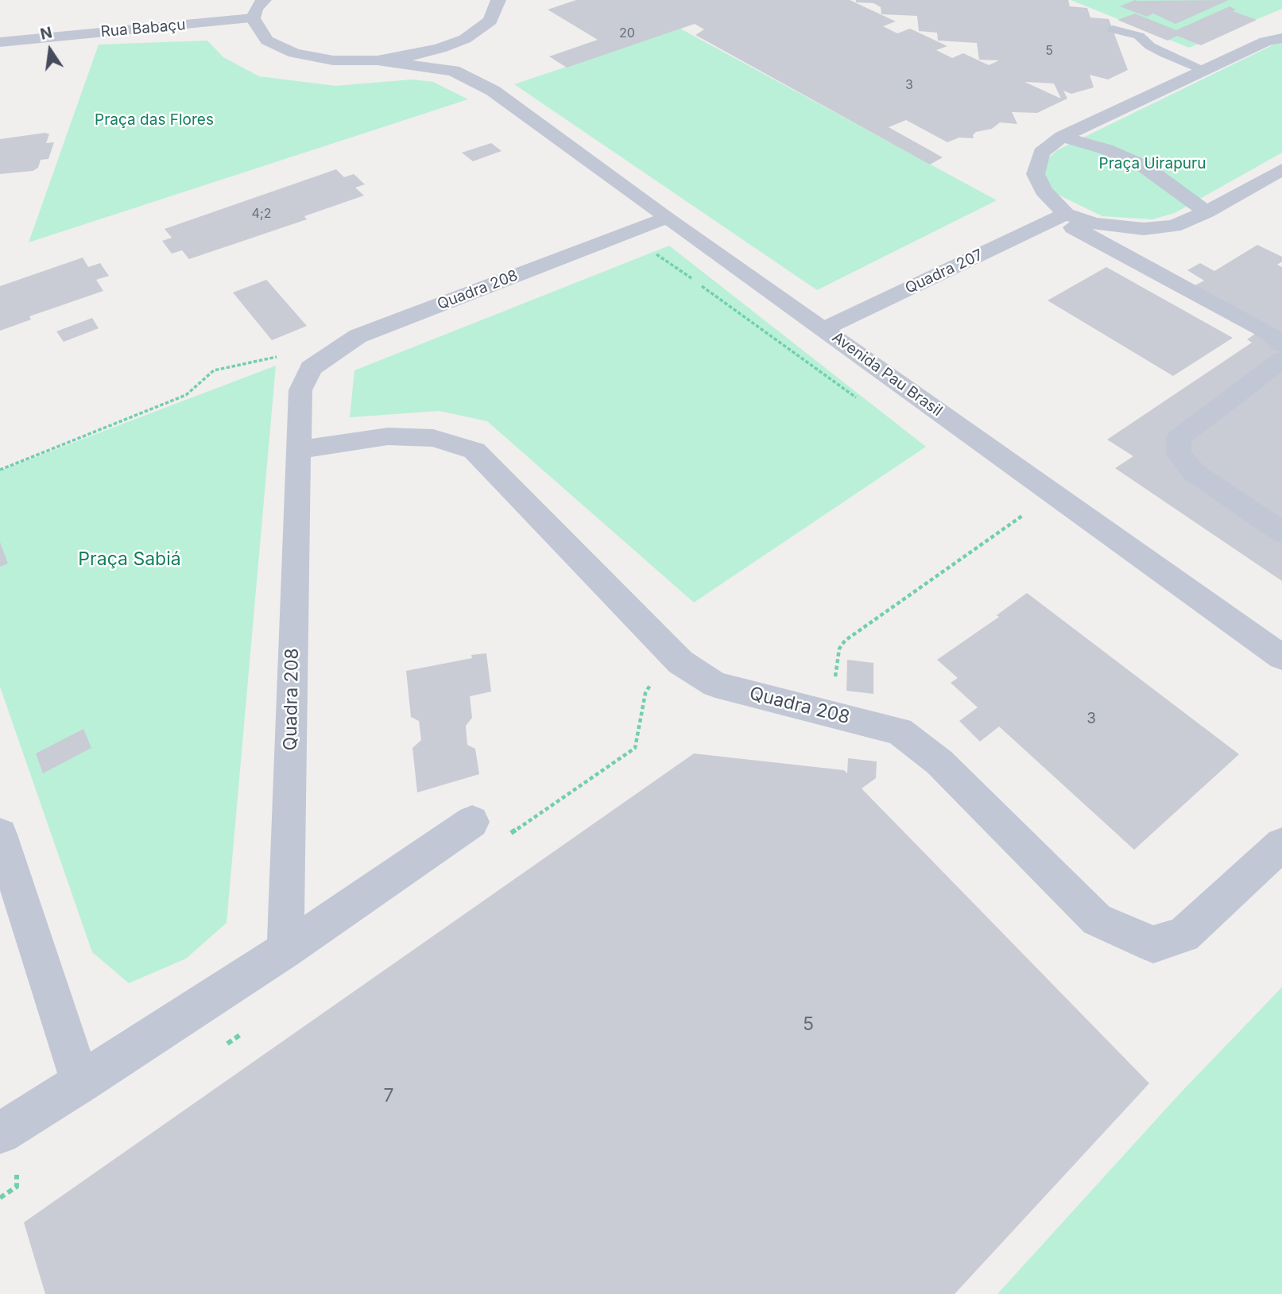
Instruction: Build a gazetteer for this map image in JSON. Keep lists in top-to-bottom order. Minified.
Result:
{"streets":{"street":["Rua Babaçu","Quadra 207","Quadra 208","Avenida Pau Brasil"]},"crossings":[["Quadra 207","Avenida Pau Brasil"],["Quadra 208","Avenida Pau Brasil"]],"parks":["Praça das Flores","Praça Uirapuru","Praça Sabiá"],"house_numbers":["20","5","3","4;2","3","5","7"],"north":"top"}
